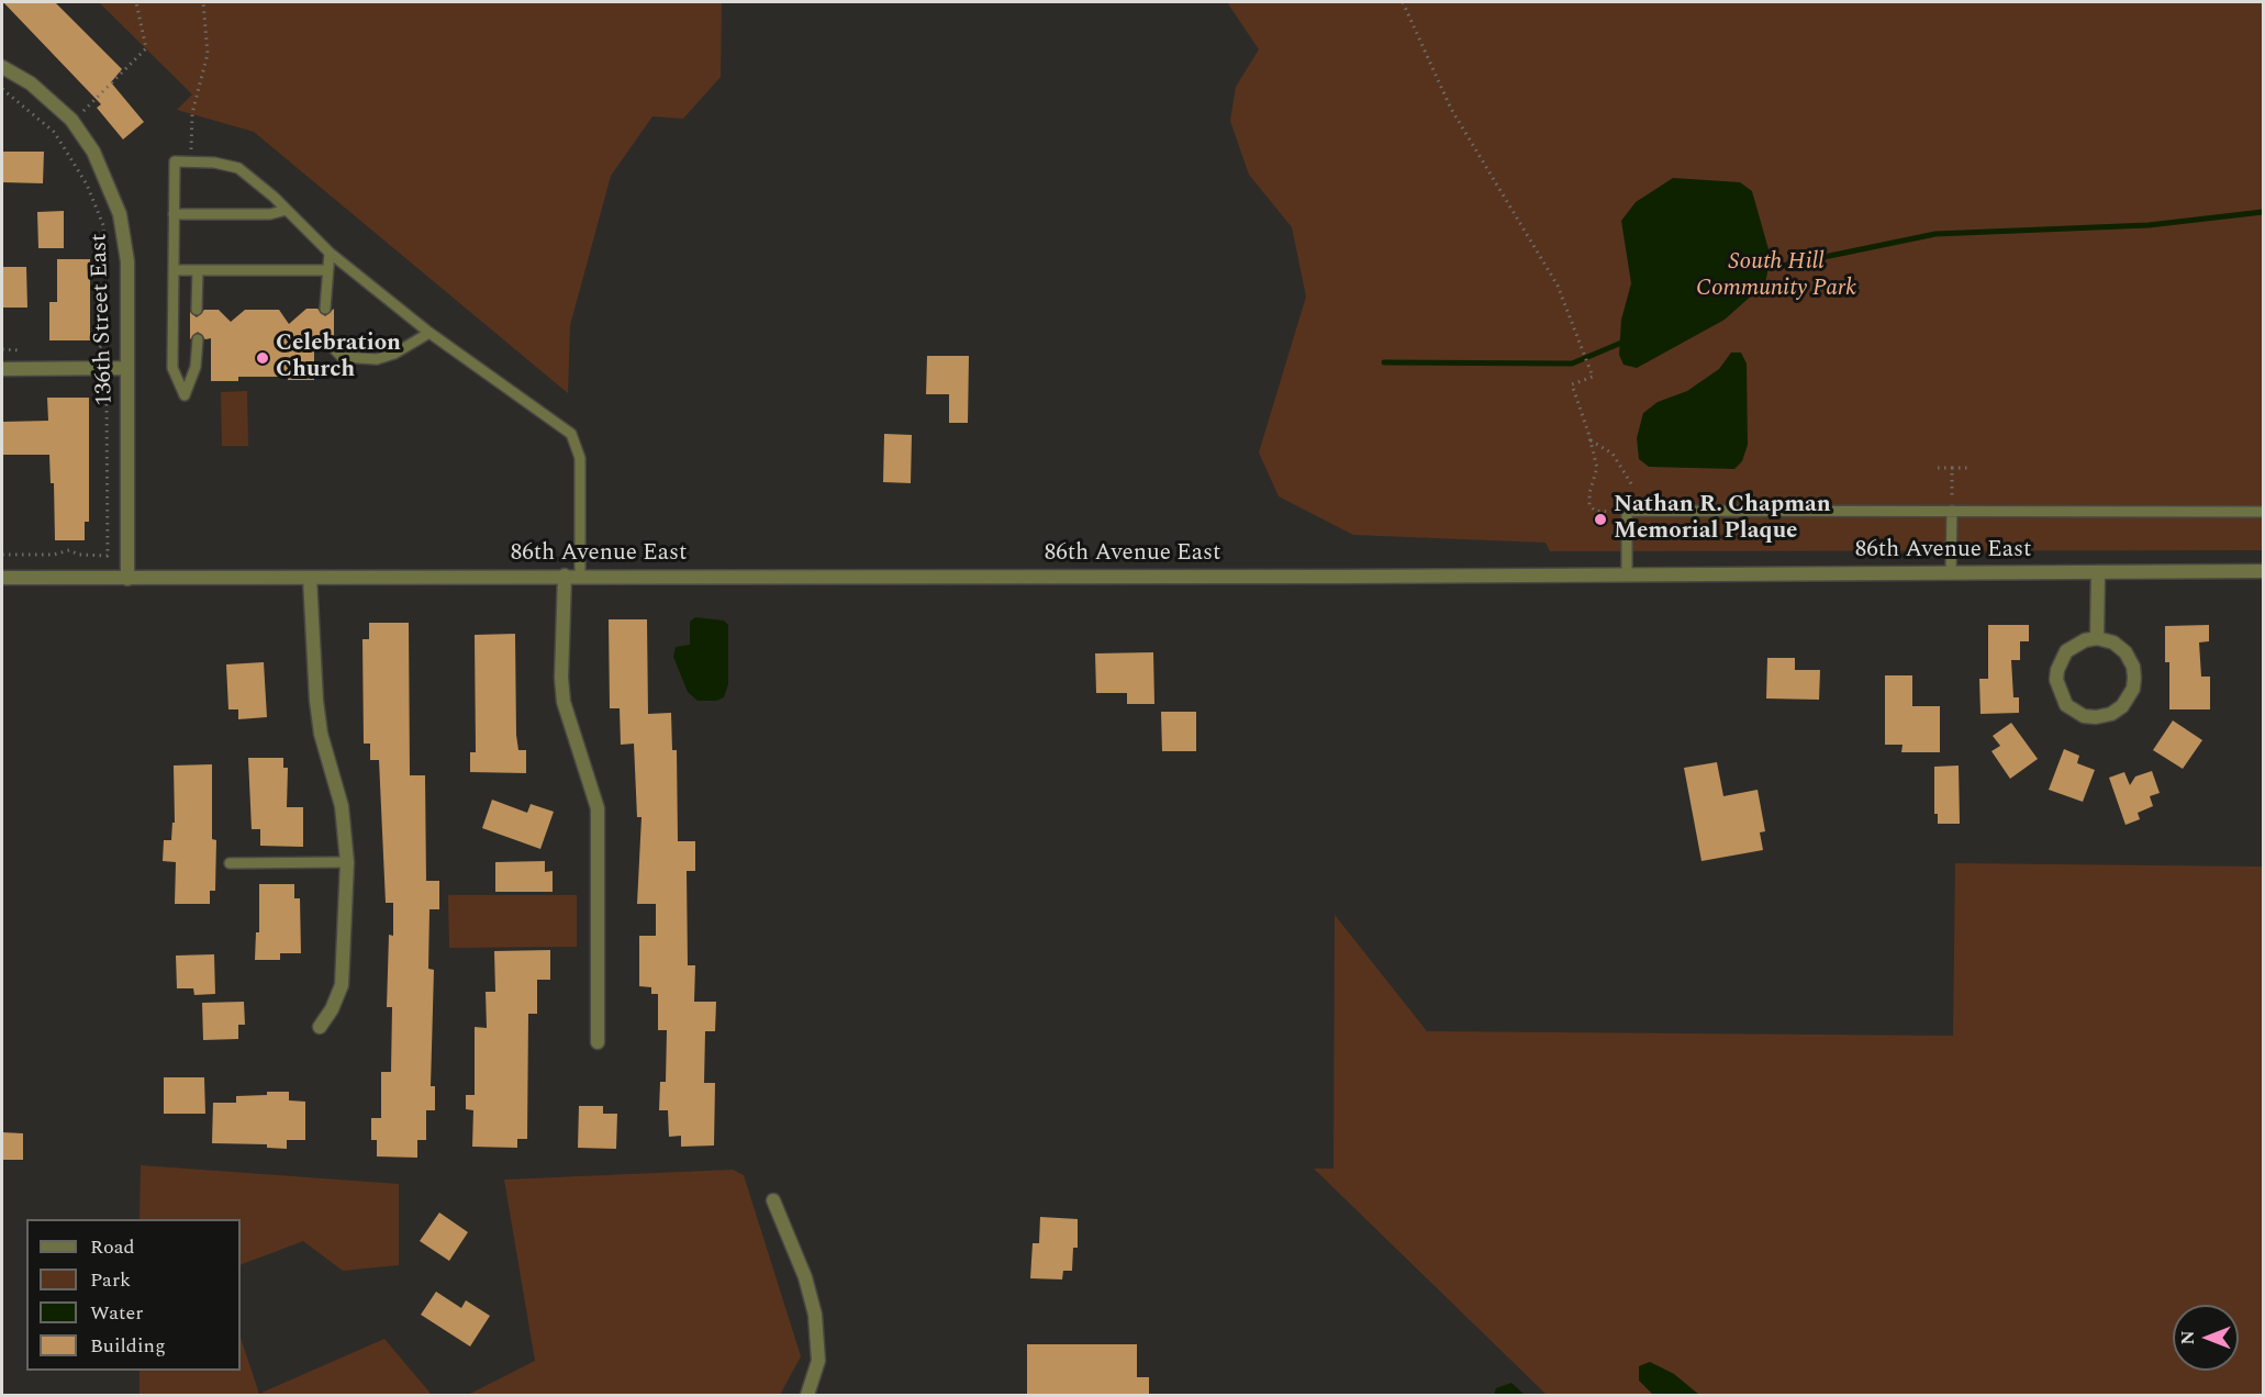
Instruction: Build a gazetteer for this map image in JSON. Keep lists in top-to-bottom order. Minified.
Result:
{"streets":{"street":["136th Street East","86th Avenue East"]},"crossings":[["136th Street East","86th Avenue East"]],"parks":["South Hill Community Park"],"places":["Celebration Church","Nathan R. Chapman Memorial Plaque"],"legend":["Road","Park","Water","Building"],"north":"left"}
